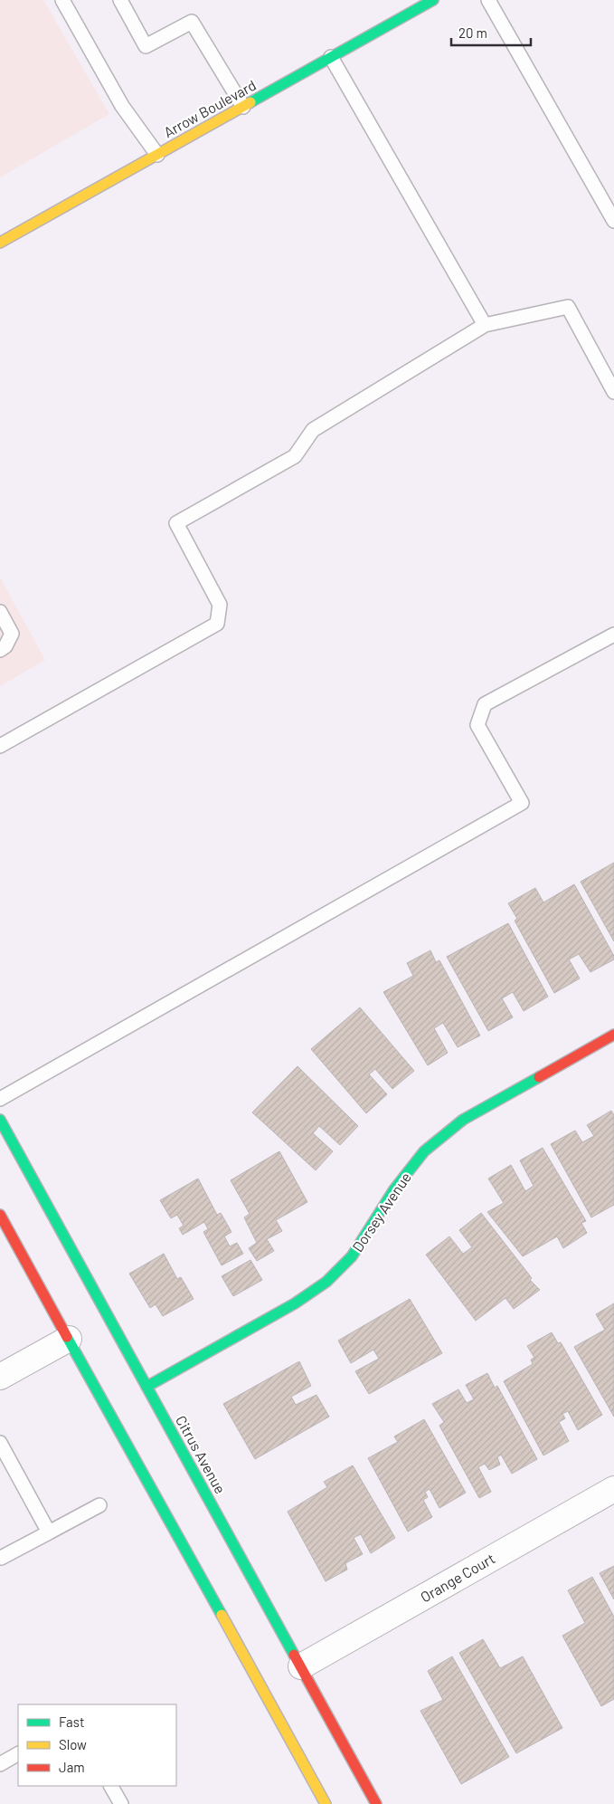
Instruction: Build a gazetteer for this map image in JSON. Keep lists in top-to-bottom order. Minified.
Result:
{"streets":{"main road":["Arrow Boulevard","Dorsey Avenue","Citrus Avenue"],"street":["Orange Court"]},"crossings":[["Dorsey Avenue","Citrus Avenue"],["Citrus Avenue","Orange Court"]],"legend":["Fast","Slow","Jam"],"scale_bar":"20 m"}
